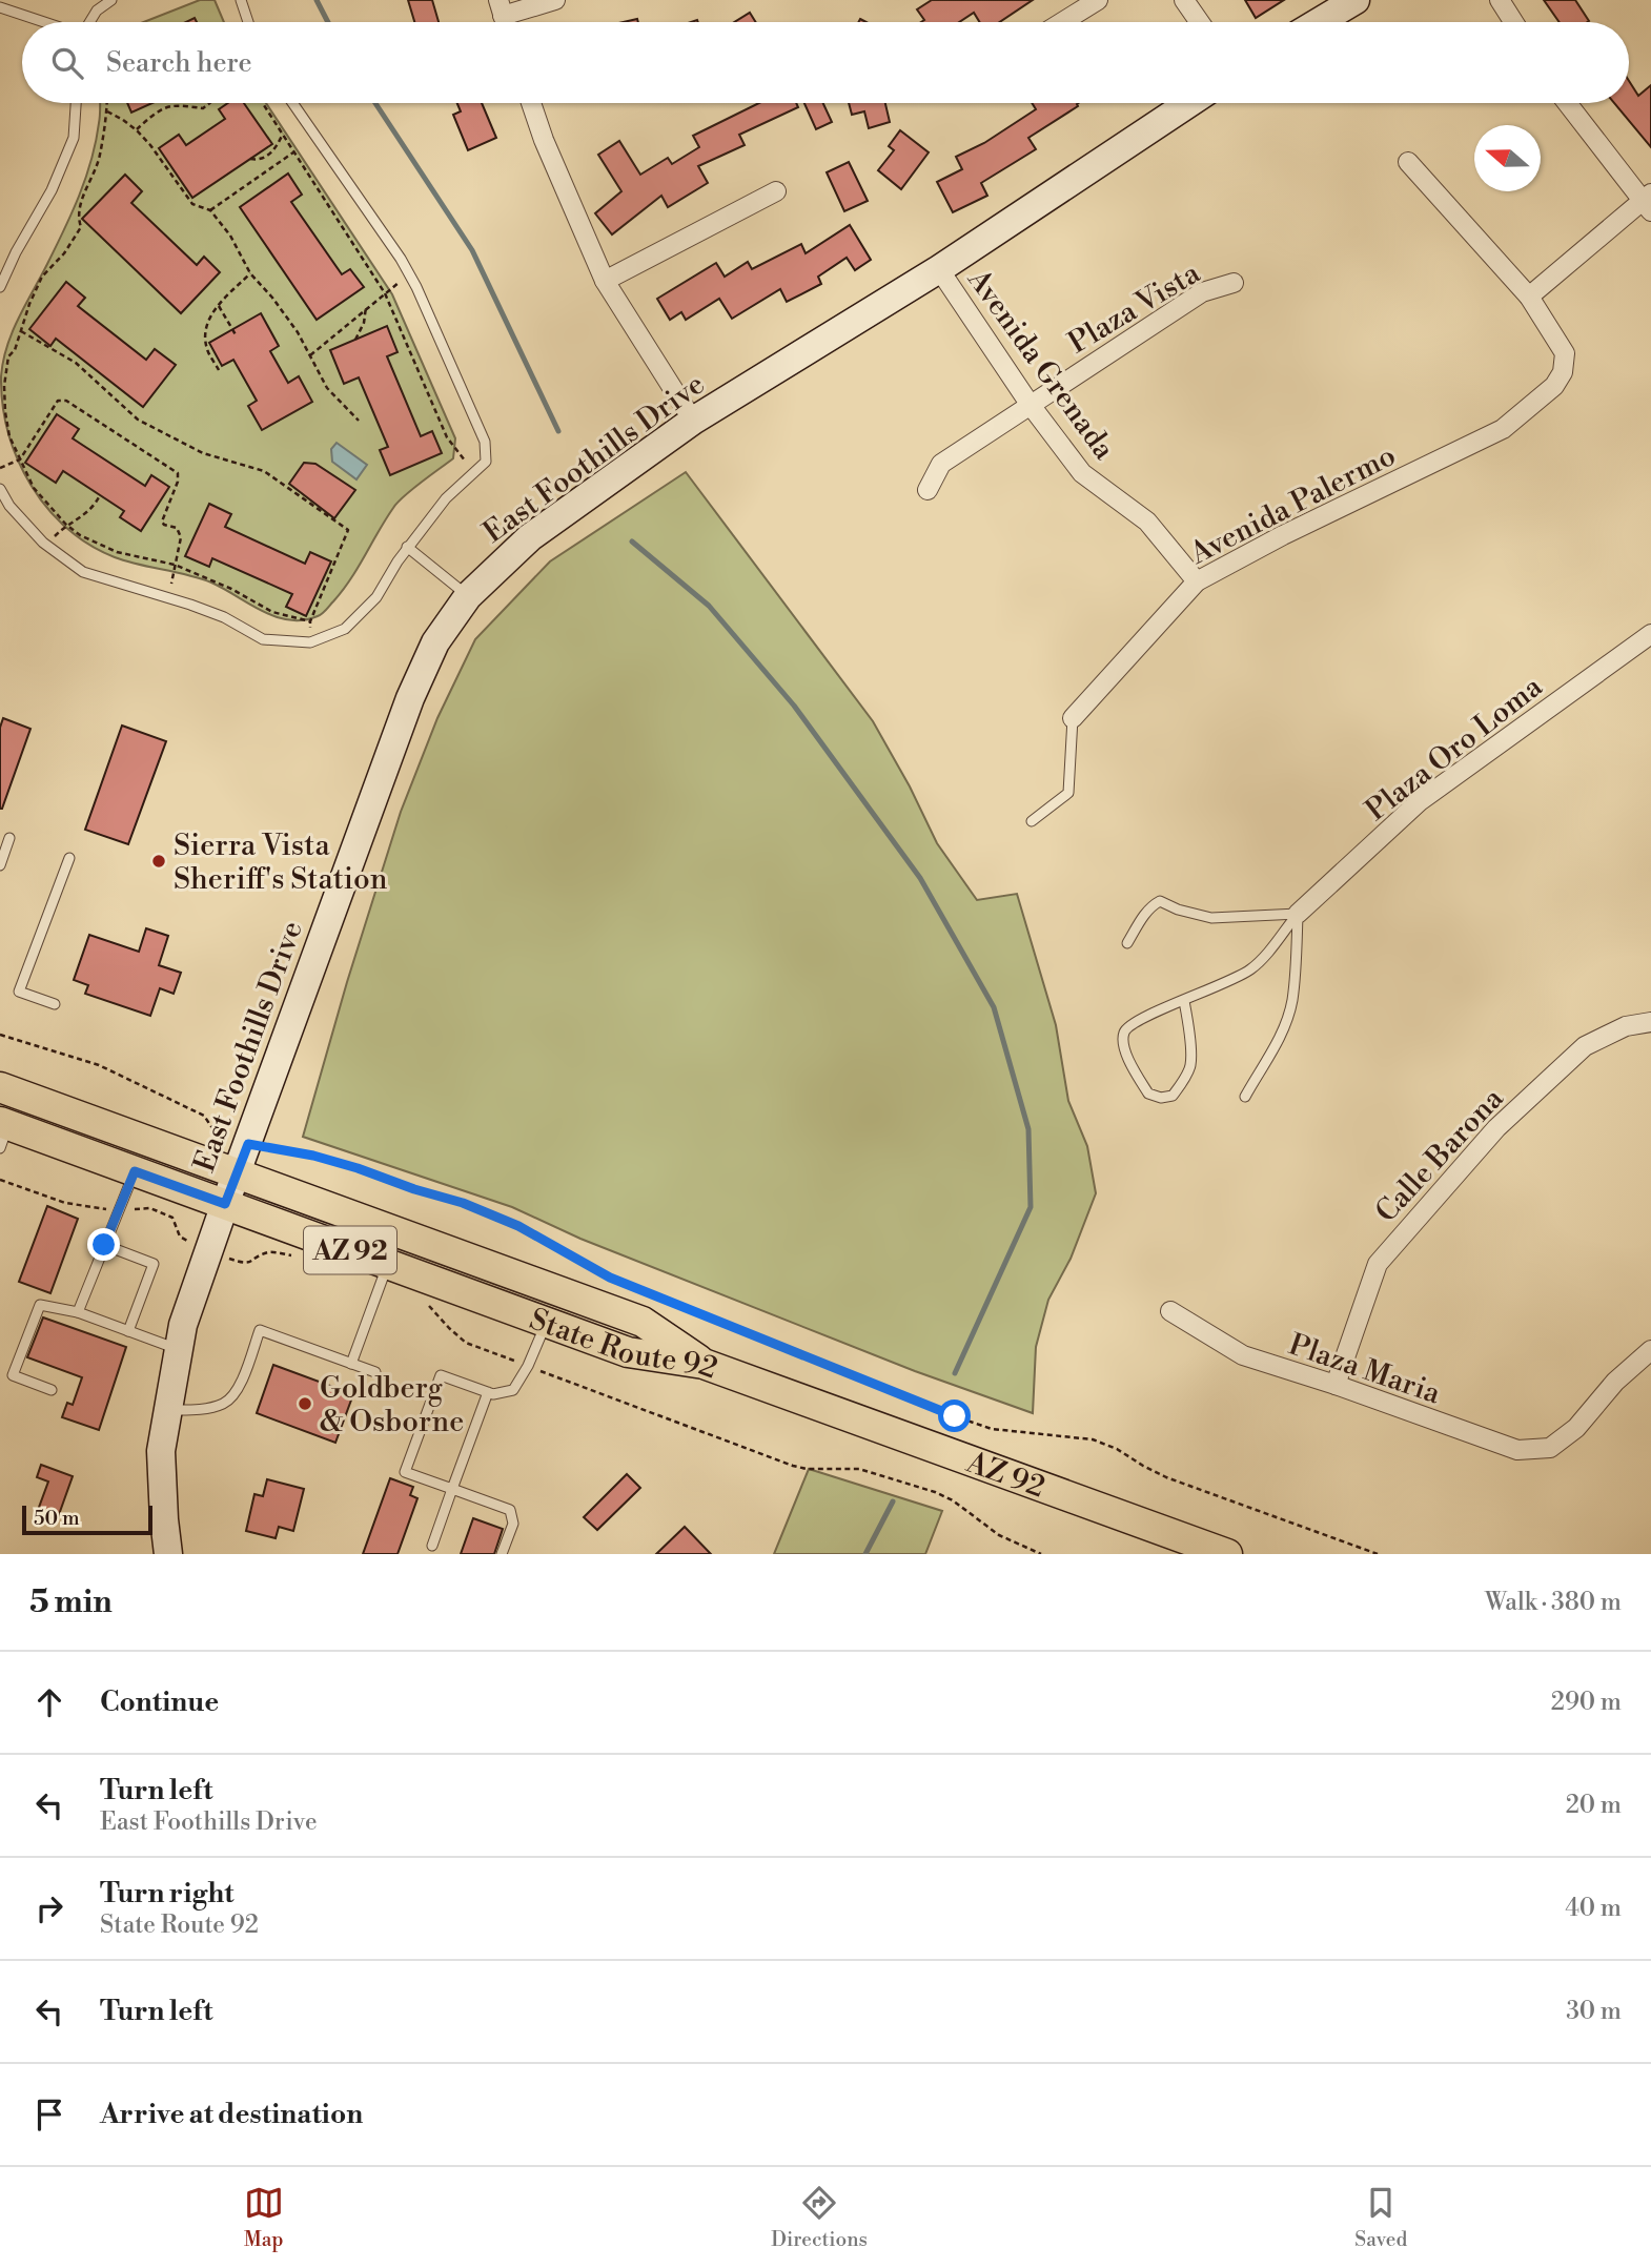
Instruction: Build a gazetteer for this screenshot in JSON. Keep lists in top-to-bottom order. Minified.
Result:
{"streets":{"main road":["AZ 92","State Route 92"],"street":["Plaza Vista","Avenida Grenada","East Foothills Drive","Avenida Palermo","Plaza Oro Loma","Calle Barona","Plaza Maria"]},"crossings":[["Plaza Vista","Avenida Grenada"],["Avenida Grenada","East Foothills Drive"],["Avenida Grenada","Avenida Palermo"],["East Foothills Drive","State Route 92"],["Calle Barona","Plaza Maria"],["AZ 92","State Route 92"]],"places":["Sierra Vista Sheriff's Station","Goldberg & Osborne"],"scale_bar":"50 m","north":"left","page":{"search":"Search here","scale":"50 m","heading":["5 min","Walk · 380 m"],"list":[["Continue","290 m"],["Turn left","East Foothills Drive","20 m"],["Turn right","State Route 92","40 m"],["Turn left","30 m"],"Arrive at destination"],"nav":["Map","Directions","Saved"]}}
